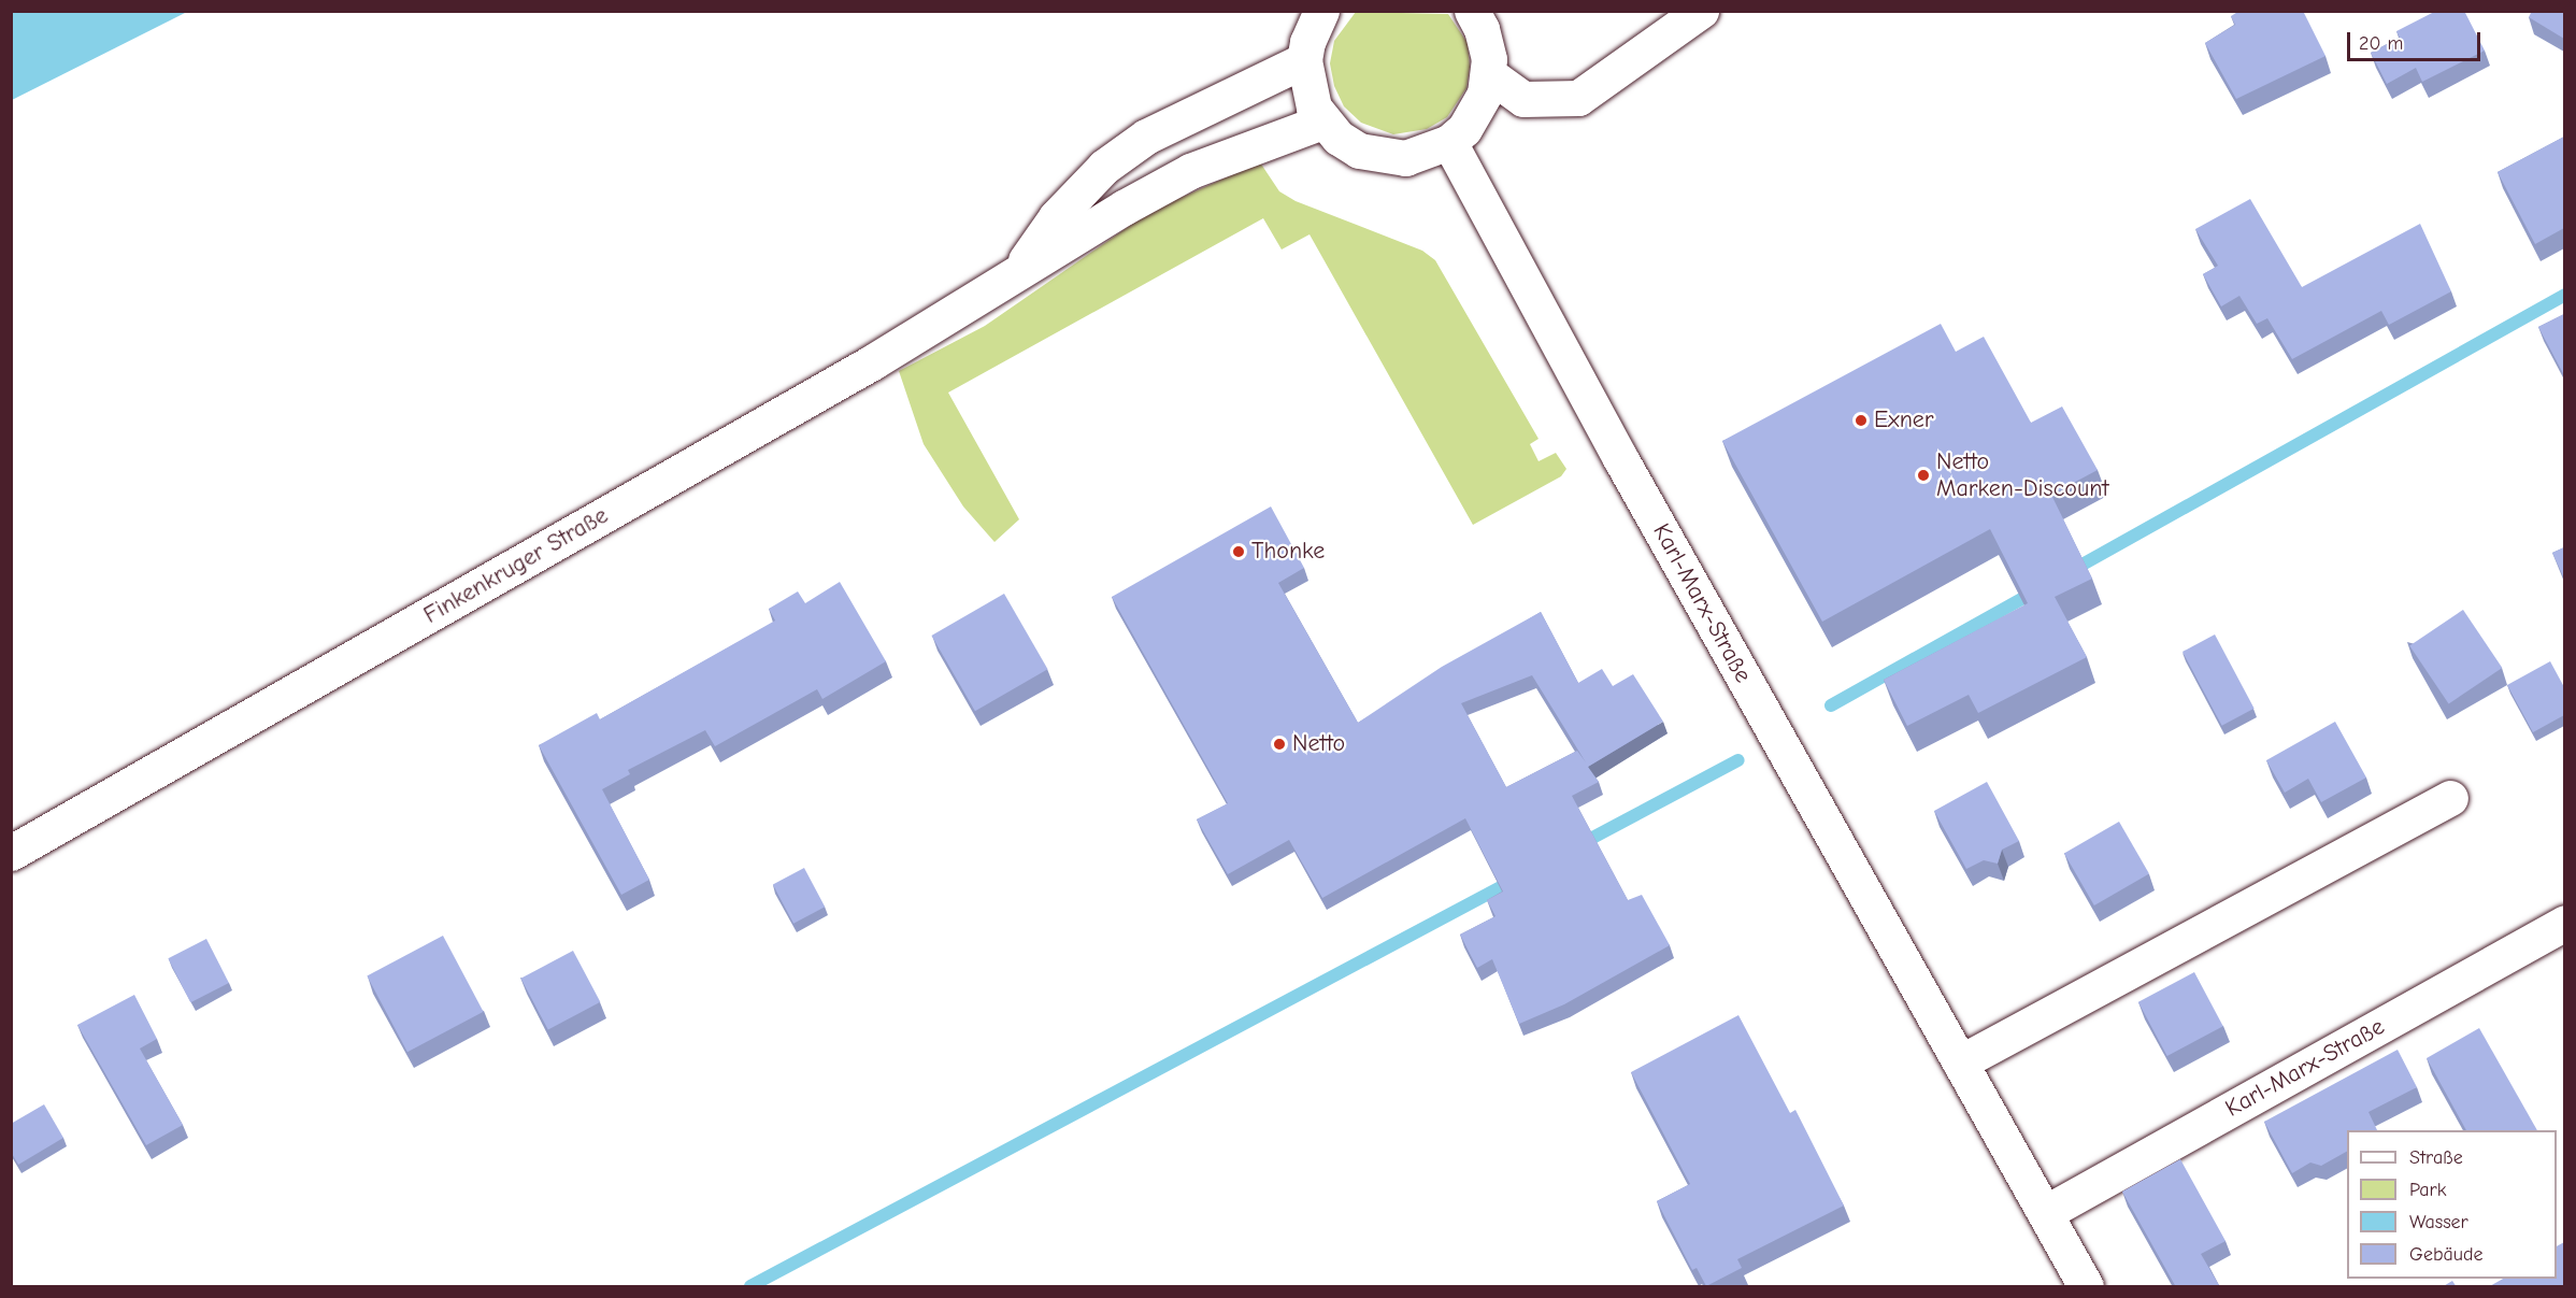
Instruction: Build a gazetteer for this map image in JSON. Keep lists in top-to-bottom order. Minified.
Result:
{"streets":{"street":["Finkenkruger Straße","Karl-Marx-Straße"]},"places":["Exner","Netto Marken-Discount","Thonke","Netto"],"legend":["Straße","Park","Wasser","Gebäude"],"scale_bar":"20 m"}
